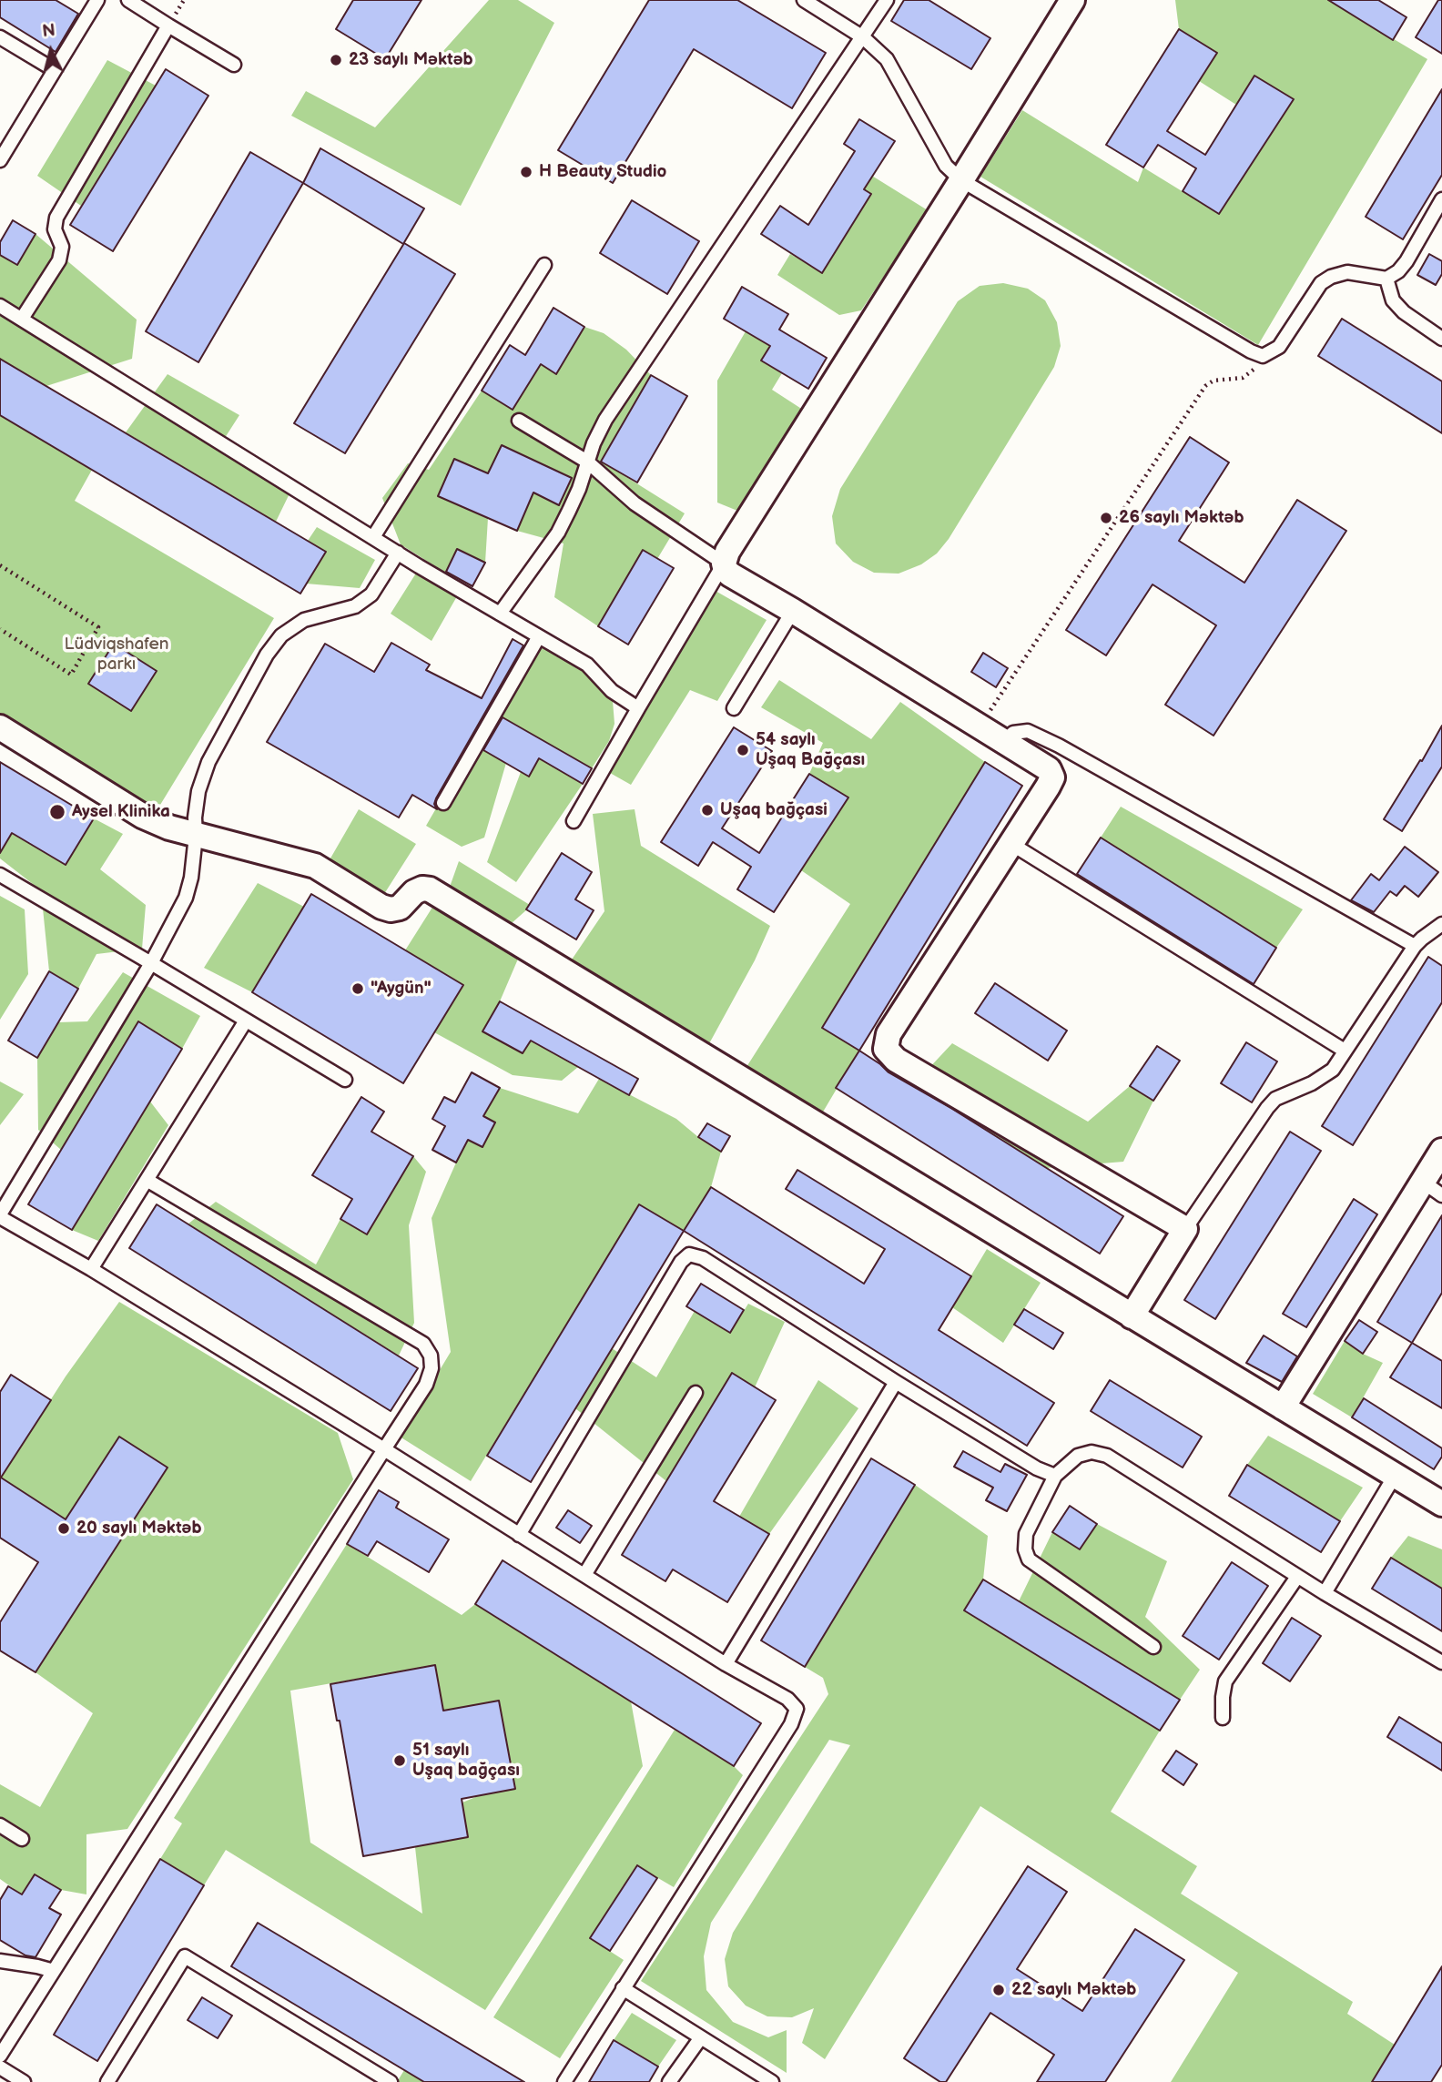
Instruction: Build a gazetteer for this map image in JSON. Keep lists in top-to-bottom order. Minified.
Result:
{"parks":["Lüdviqshafen parkı"],"places":["23 saylı Məktəb","H Beauty Studio","26 saylı Məktəb","54 saylı Uşaq Bağçası","Uşaq bağçasi","Aysel Klinika","\"Aygün\"","20 saylı Məktəb","51 saylı Uşaq bağçası","22 saylı Məktəb"],"north":"top"}
